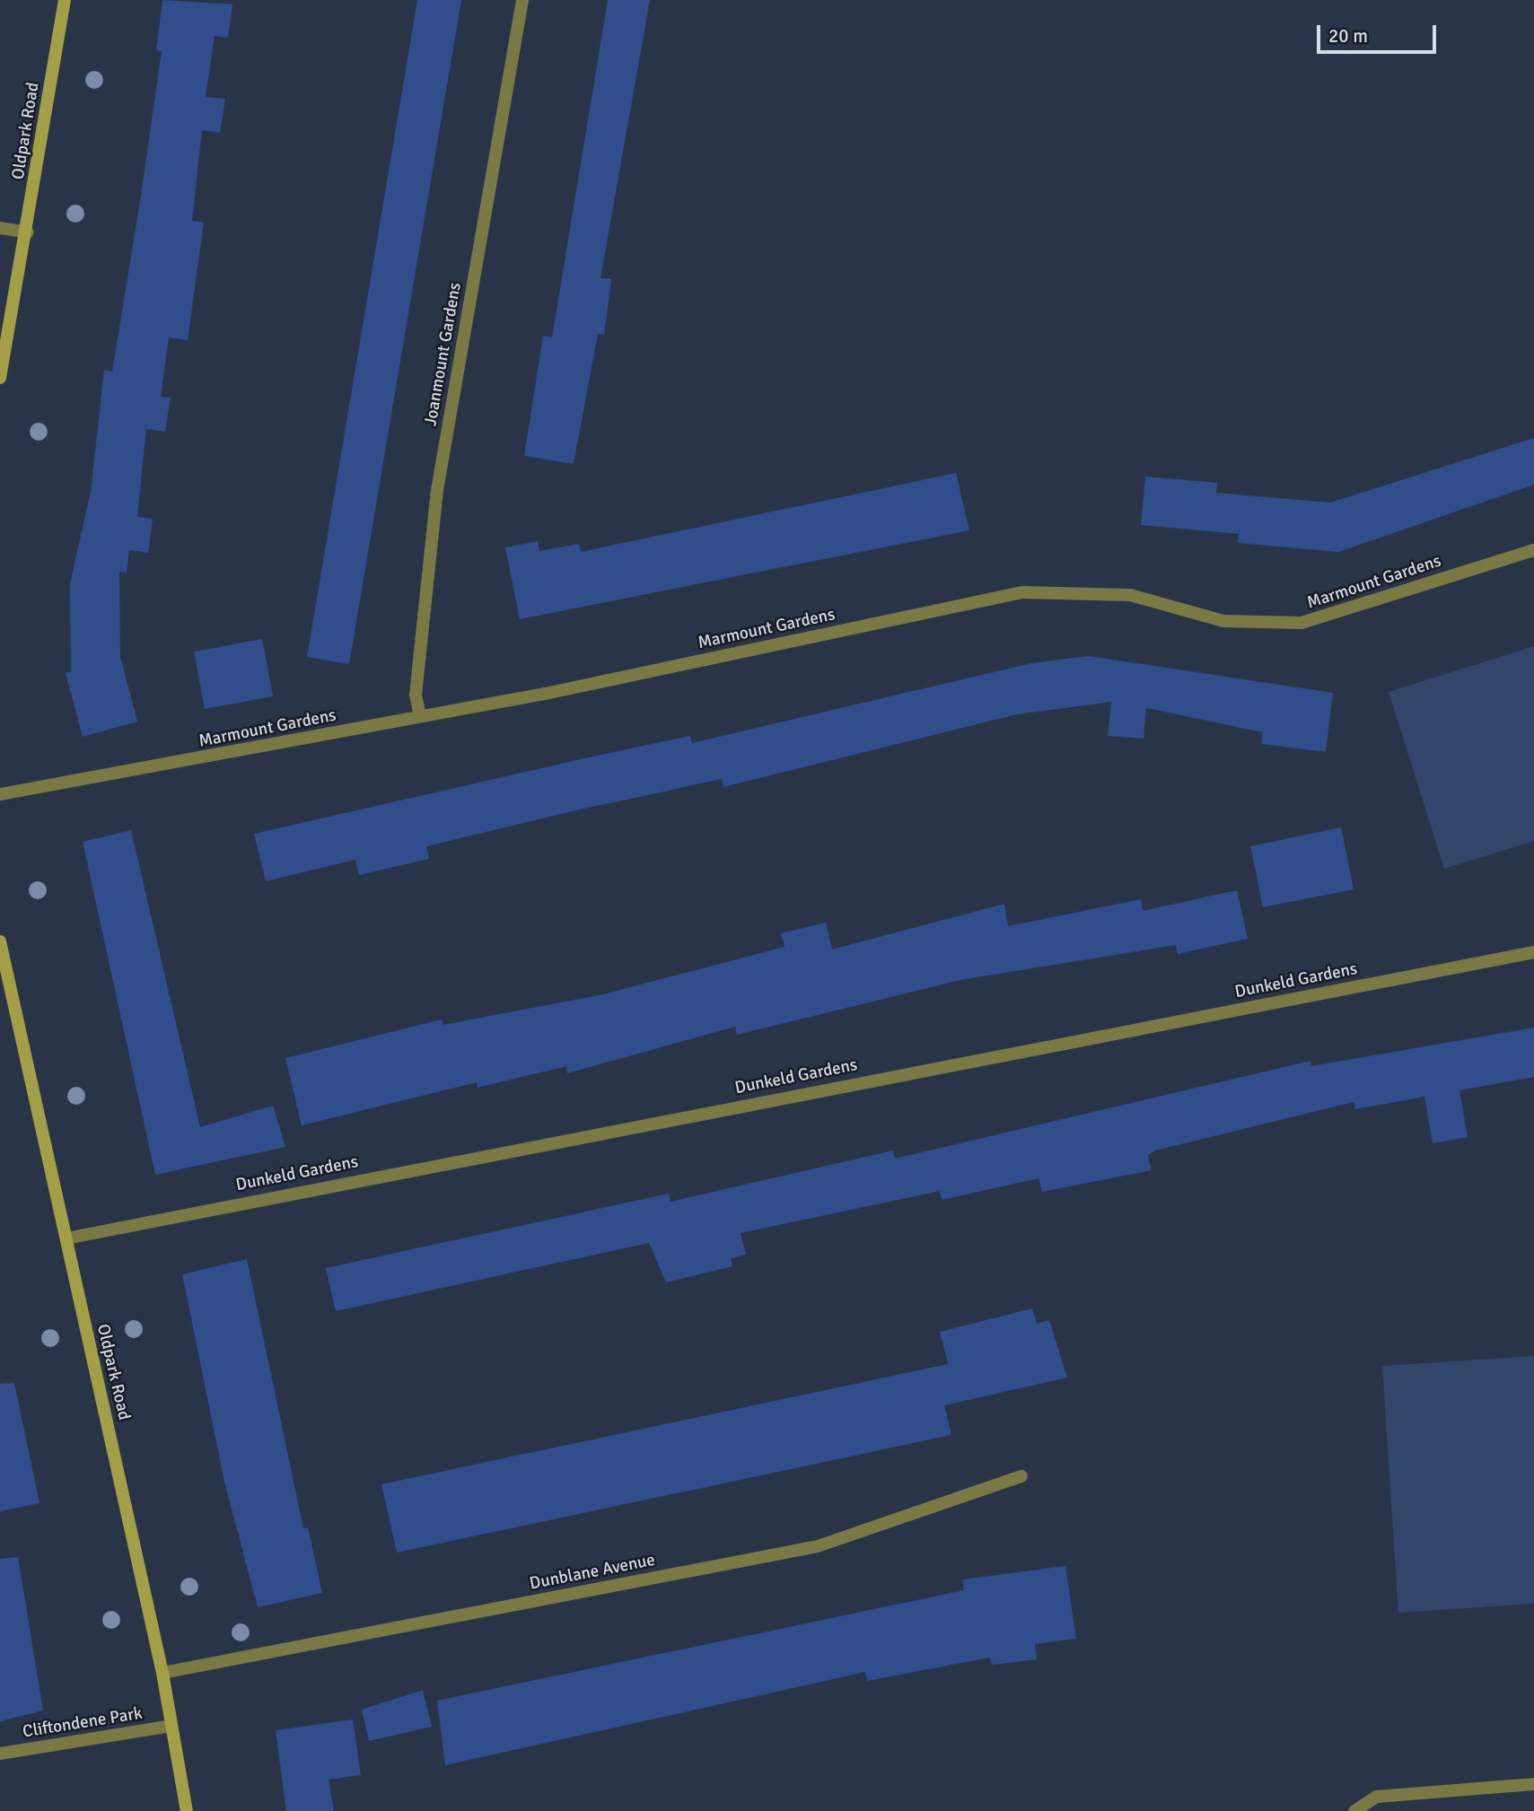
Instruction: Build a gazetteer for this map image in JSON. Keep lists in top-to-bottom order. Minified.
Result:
{"streets":{"main road":["Oldpark Road"],"street":["Joanmount Gardens","Marmount Gardens","Dunkeld Gardens","Dunblane Avenue","Cliftondene Park"]},"crossings":[["Oldpark Road","Dunkeld Gardens"],["Oldpark Road","Dunblane Avenue"],["Oldpark Road","Cliftondene Park"],["Joanmount Gardens","Marmount Gardens"]],"scale_bar":"20 m"}
